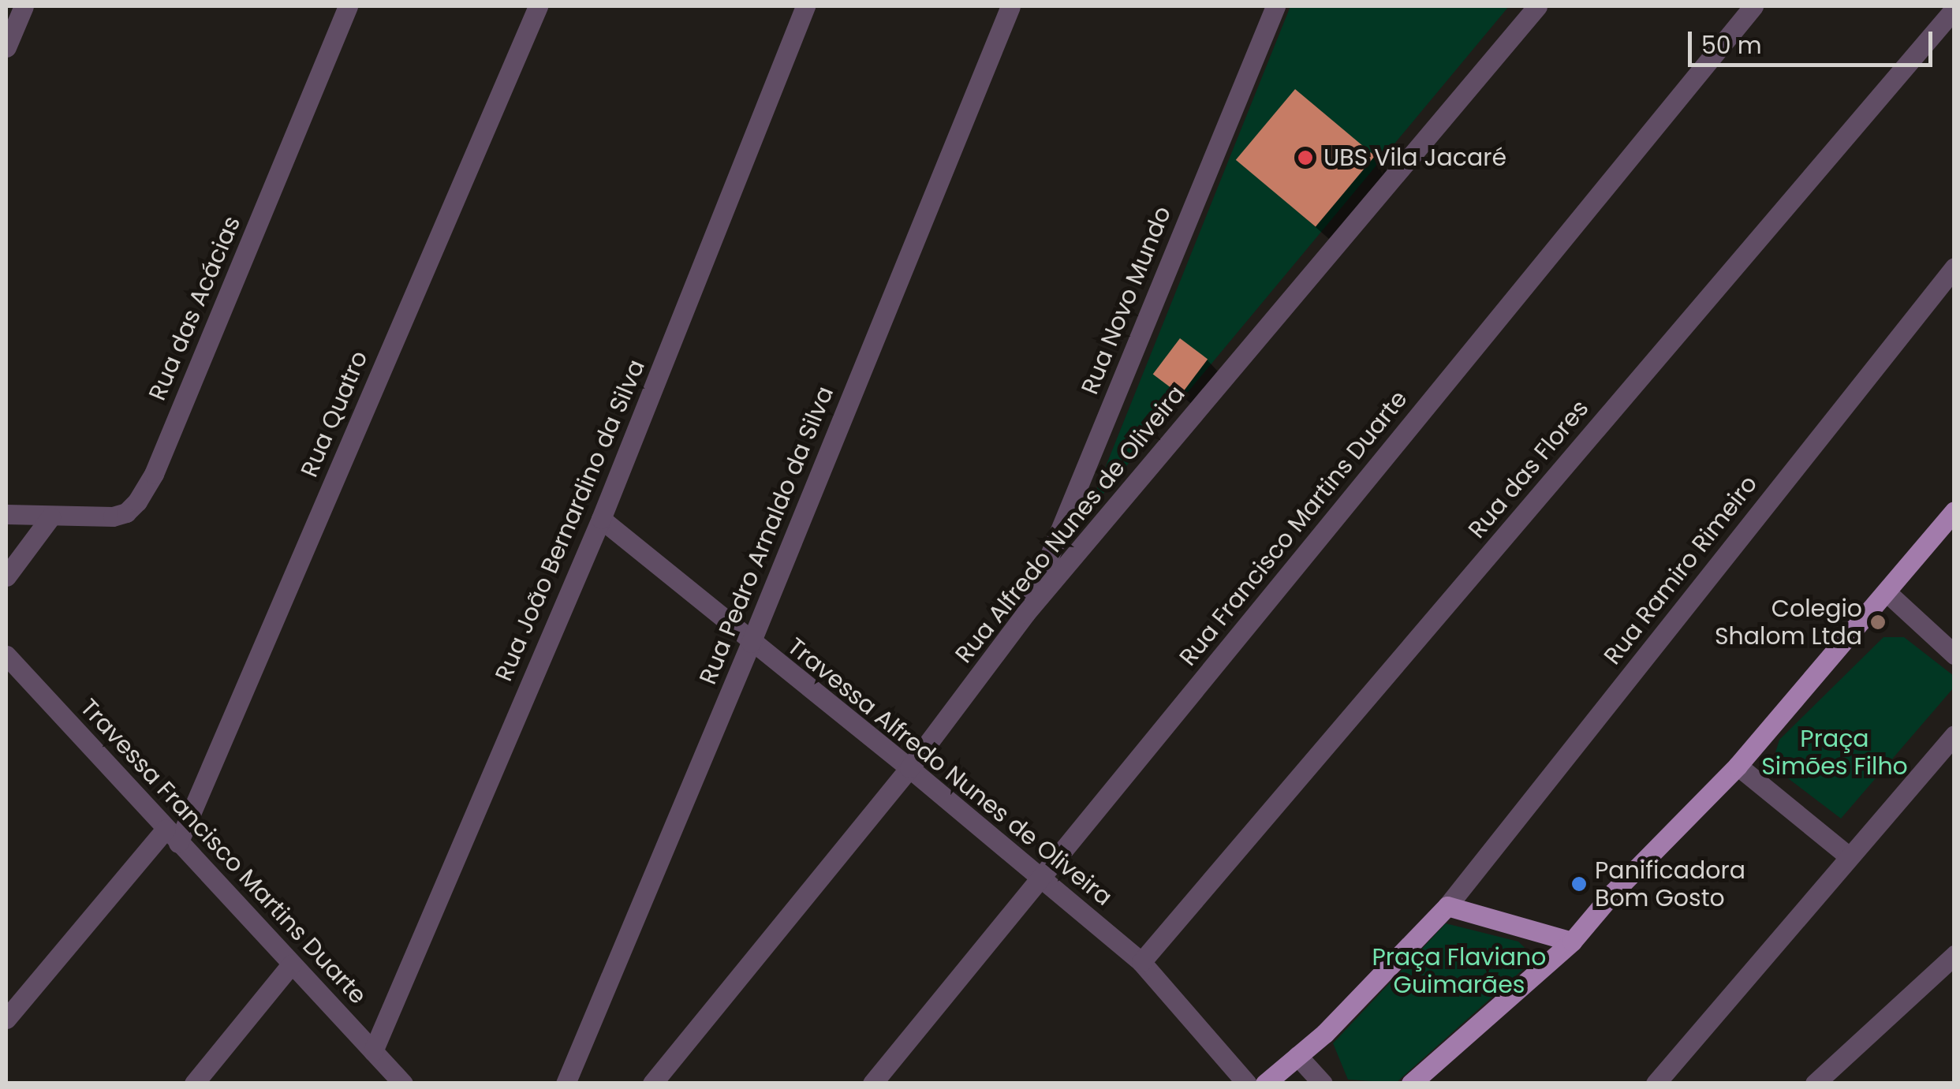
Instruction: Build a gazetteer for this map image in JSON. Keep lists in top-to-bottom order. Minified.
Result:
{"streets":{"street":["Rua Novo Mundo","Rua das Acácias","Rua Quatro","Rua das Flores","Rua João Bernardino da Silva","Rua Alfredo Nunes de Oliveira","Rua Francisco Martins Duarte","Rua Pedro Arnaldo da Silva","Rua Ramiro Rimeiro","Travessa Alfredo Nunes de Oliveira","Travessa Francisco Martins Duarte"]},"crossings":[["Rua Novo Mundo","Rua Alfredo Nunes de Oliveira"],["Rua Quatro","Travessa Francisco Martins Duarte"],["Rua das Flores","Travessa Alfredo Nunes de Oliveira"],["Rua João Bernardino da Silva","Travessa Alfredo Nunes de Oliveira"],["Rua João Bernardino da Silva","Travessa Francisco Martins Duarte"],["Rua Alfredo Nunes de Oliveira","Travessa Alfredo Nunes de Oliveira"],["Rua Francisco Martins Duarte","Travessa Alfredo Nunes de Oliveira"],["Rua Pedro Arnaldo da Silva","Travessa Alfredo Nunes de Oliveira"]],"parks":["Praça Simões Filho","Praça Flaviano Guimarães"],"places":["UBS Vila Jacaré","Colegio Shalom Ltda","Panificadora Bom Gosto"],"scale_bar":"50 m"}
